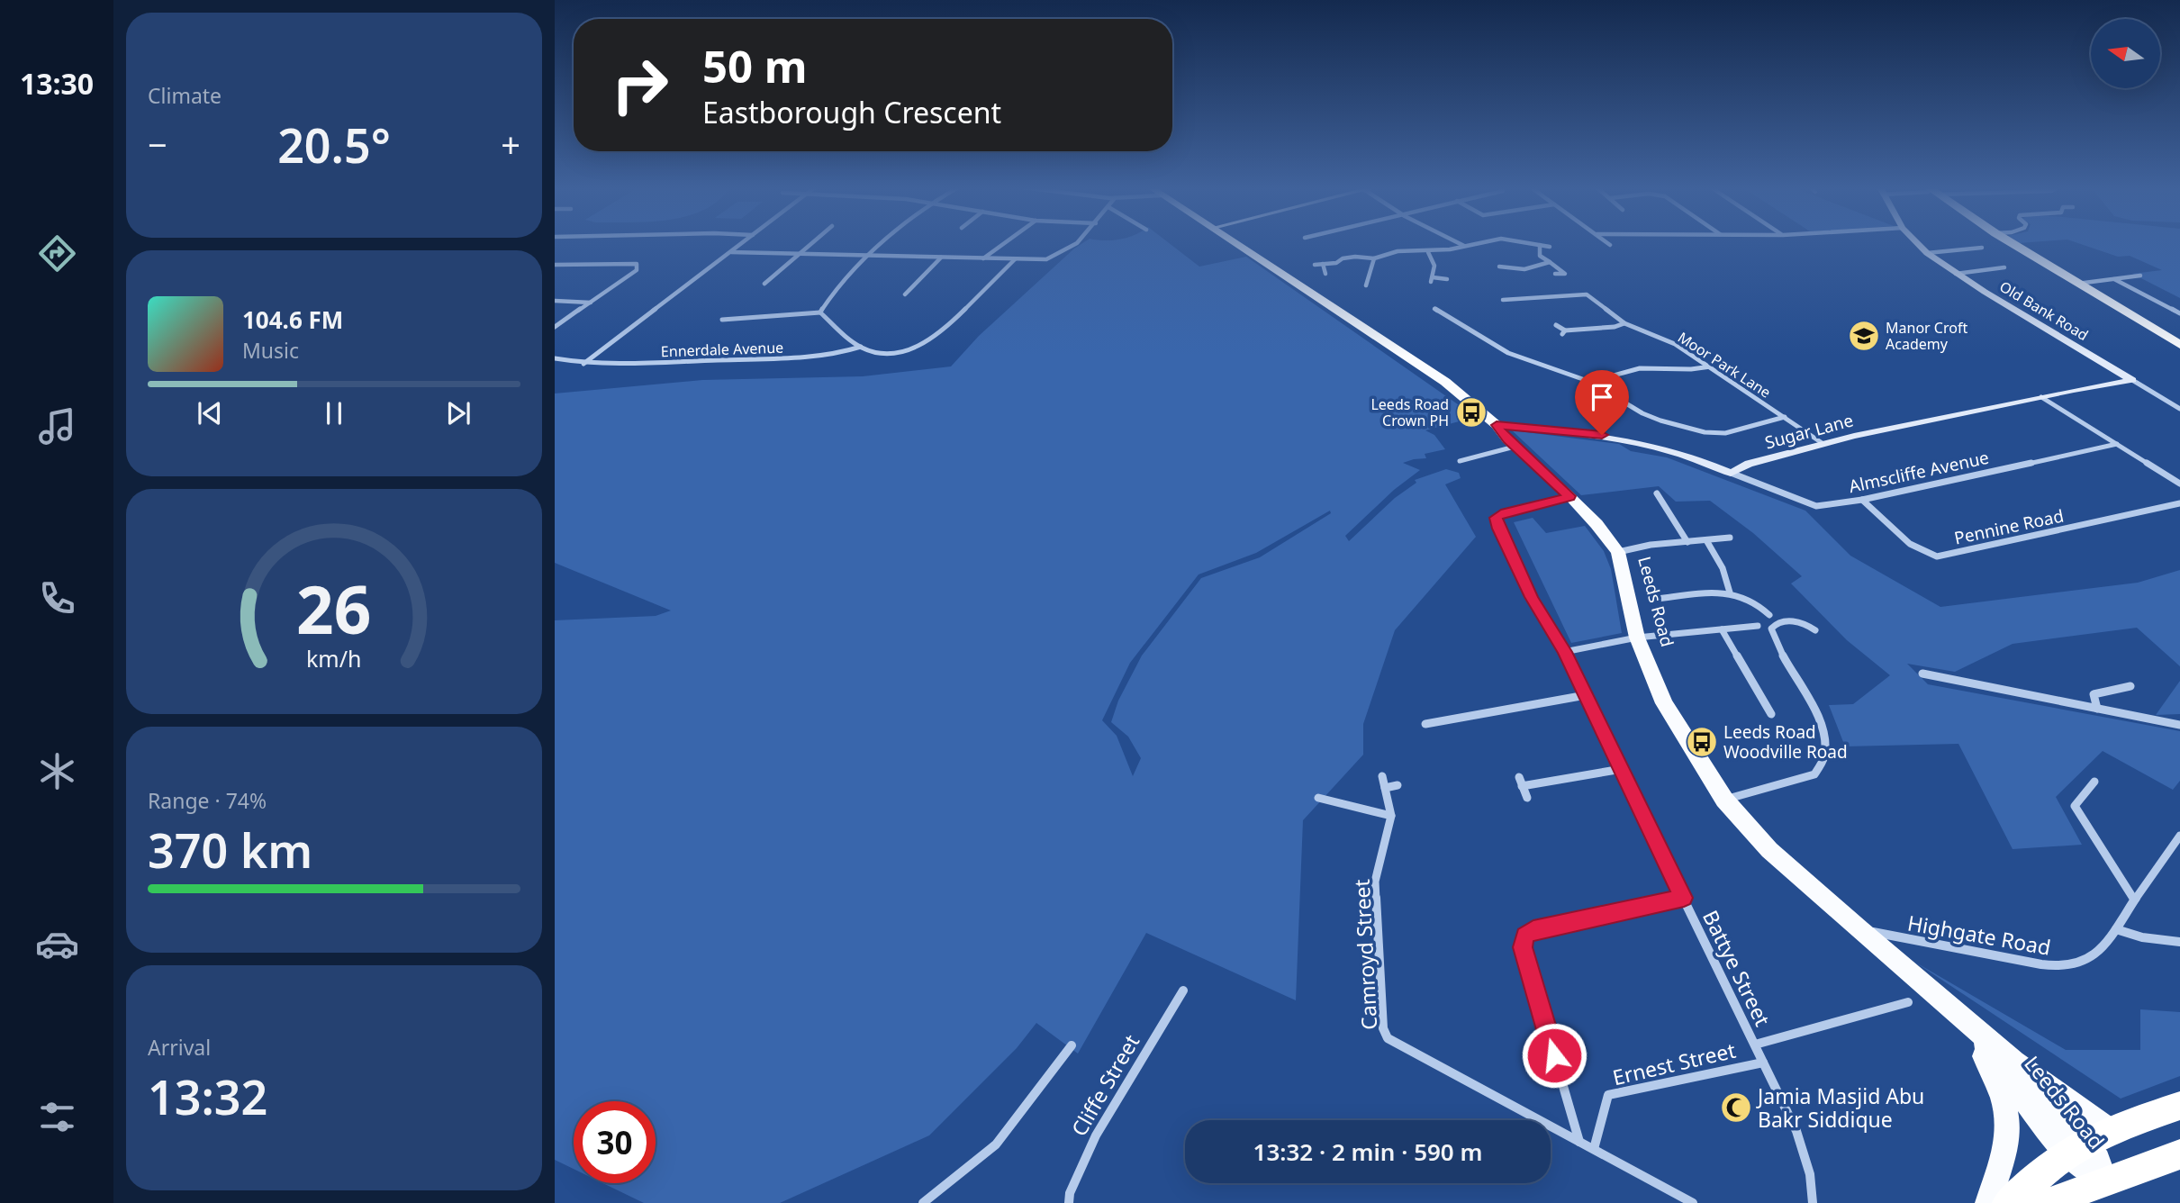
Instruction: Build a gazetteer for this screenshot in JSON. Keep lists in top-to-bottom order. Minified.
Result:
{"streets":{"main road":["Leeds Road"],"street":["Old Bank Road","Ennerdale Avenue","Moor Park Lane","Sugar Lane","Almscliffe Avenue","Pennine Road","Highgate Road","Camroyd Street","Battye Street","Ernest Street","Cliffe Street"]},"crossings":[["Old Bank Road","Sugar Lane"],["Moor Park Lane","Sugar Lane"],["Sugar Lane","Almscliffe Avenue"],["Almscliffe Avenue","Pennine Road"],["Leeds Road","Highgate Road"],["Leeds Road","Battye Street"],["Camroyd Street","Ernest Street"],["Battye Street","Ernest Street"]],"places":{"school or university":["Manor Croft Academy"],"bus stop":["Leeds Road Crown PH","Leeds Road Woodville Road"],"mosque":["Jamia Masjid Abu Bakr Siddique"]},"north":"left","page":{"tabs":"13:30","tile":["Climate",["Range · 74%","370 km"],["Arrival","13:32"]],"turn":["50 m","Eastborough Crescent"],"heat":["−","20.5°","+"],"song":["104.6 FM","Music"],"limit":"30","trip":"13:32 · 2 min · 590 m","gauge":["26","km/h"]}}
